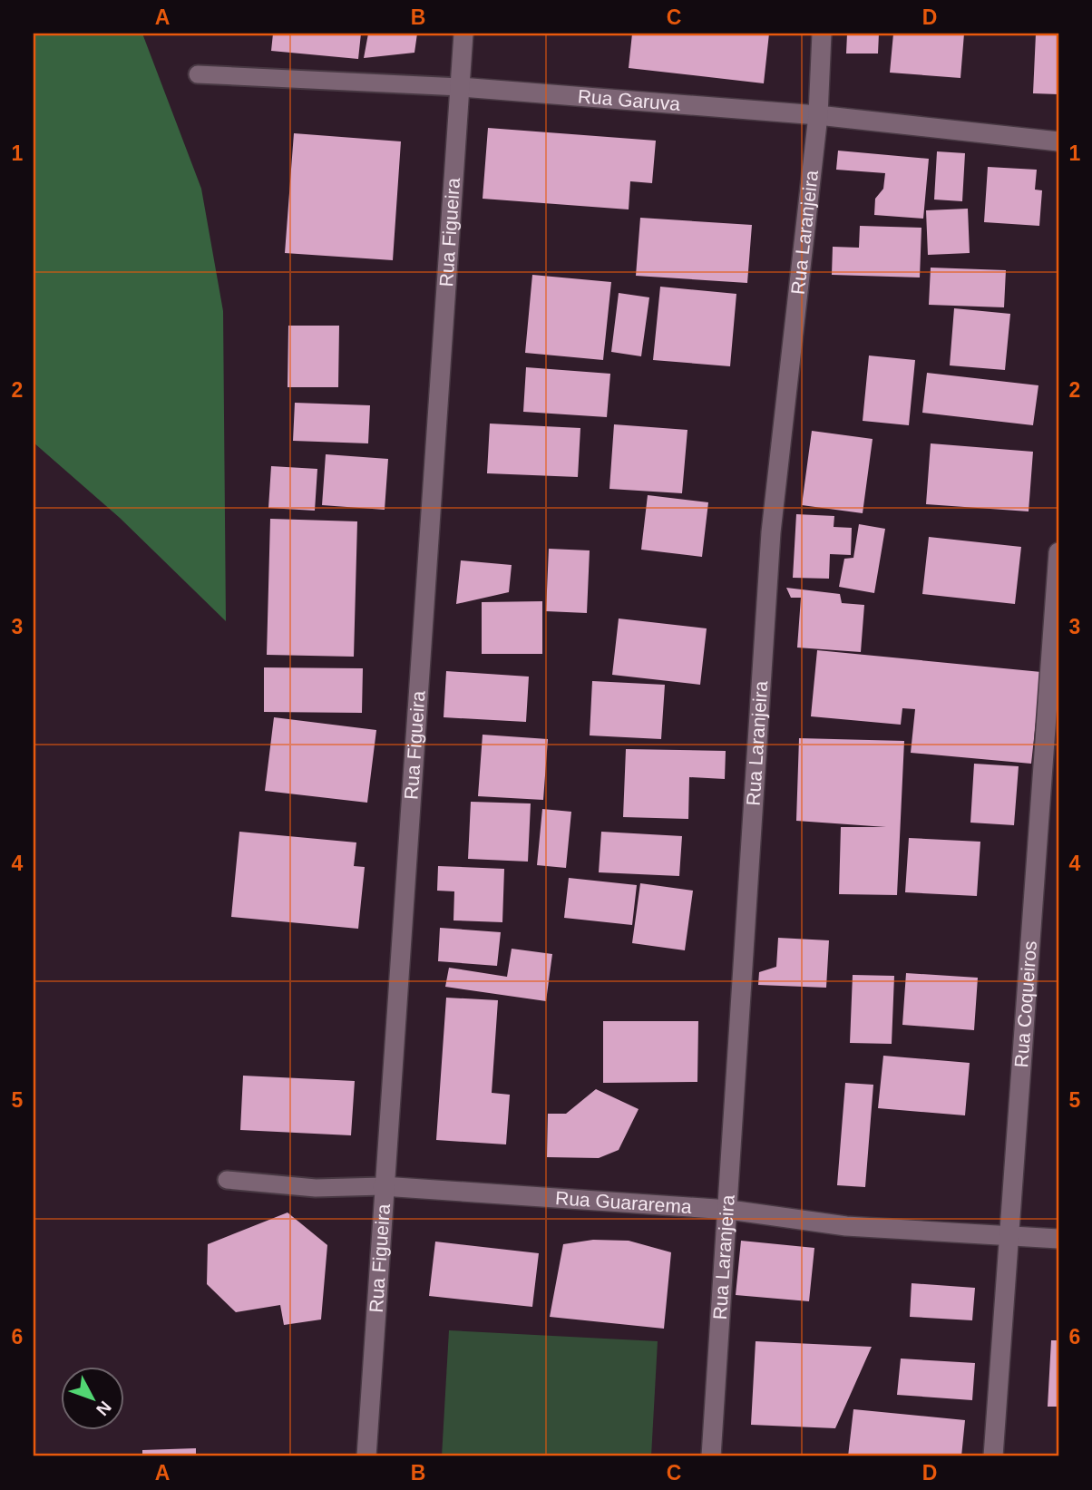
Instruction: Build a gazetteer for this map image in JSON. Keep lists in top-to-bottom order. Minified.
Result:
{"streets":{"street":["Rua Garuva","Rua Figueira","Rua Laranjeira","Rua Coqueiros","Rua Guararema"]},"crossings":[["Rua Garuva","Rua Figueira"],["Rua Garuva","Rua Laranjeira"],["Rua Figueira","Rua Guararema"],["Rua Laranjeira","Rua Guararema"],["Rua Coqueiros","Rua Guararema"]],"north":"bottom right","grid":{"columns":["A","B","C","D"],"rows":["1","2","3","4","5","6"]}}
